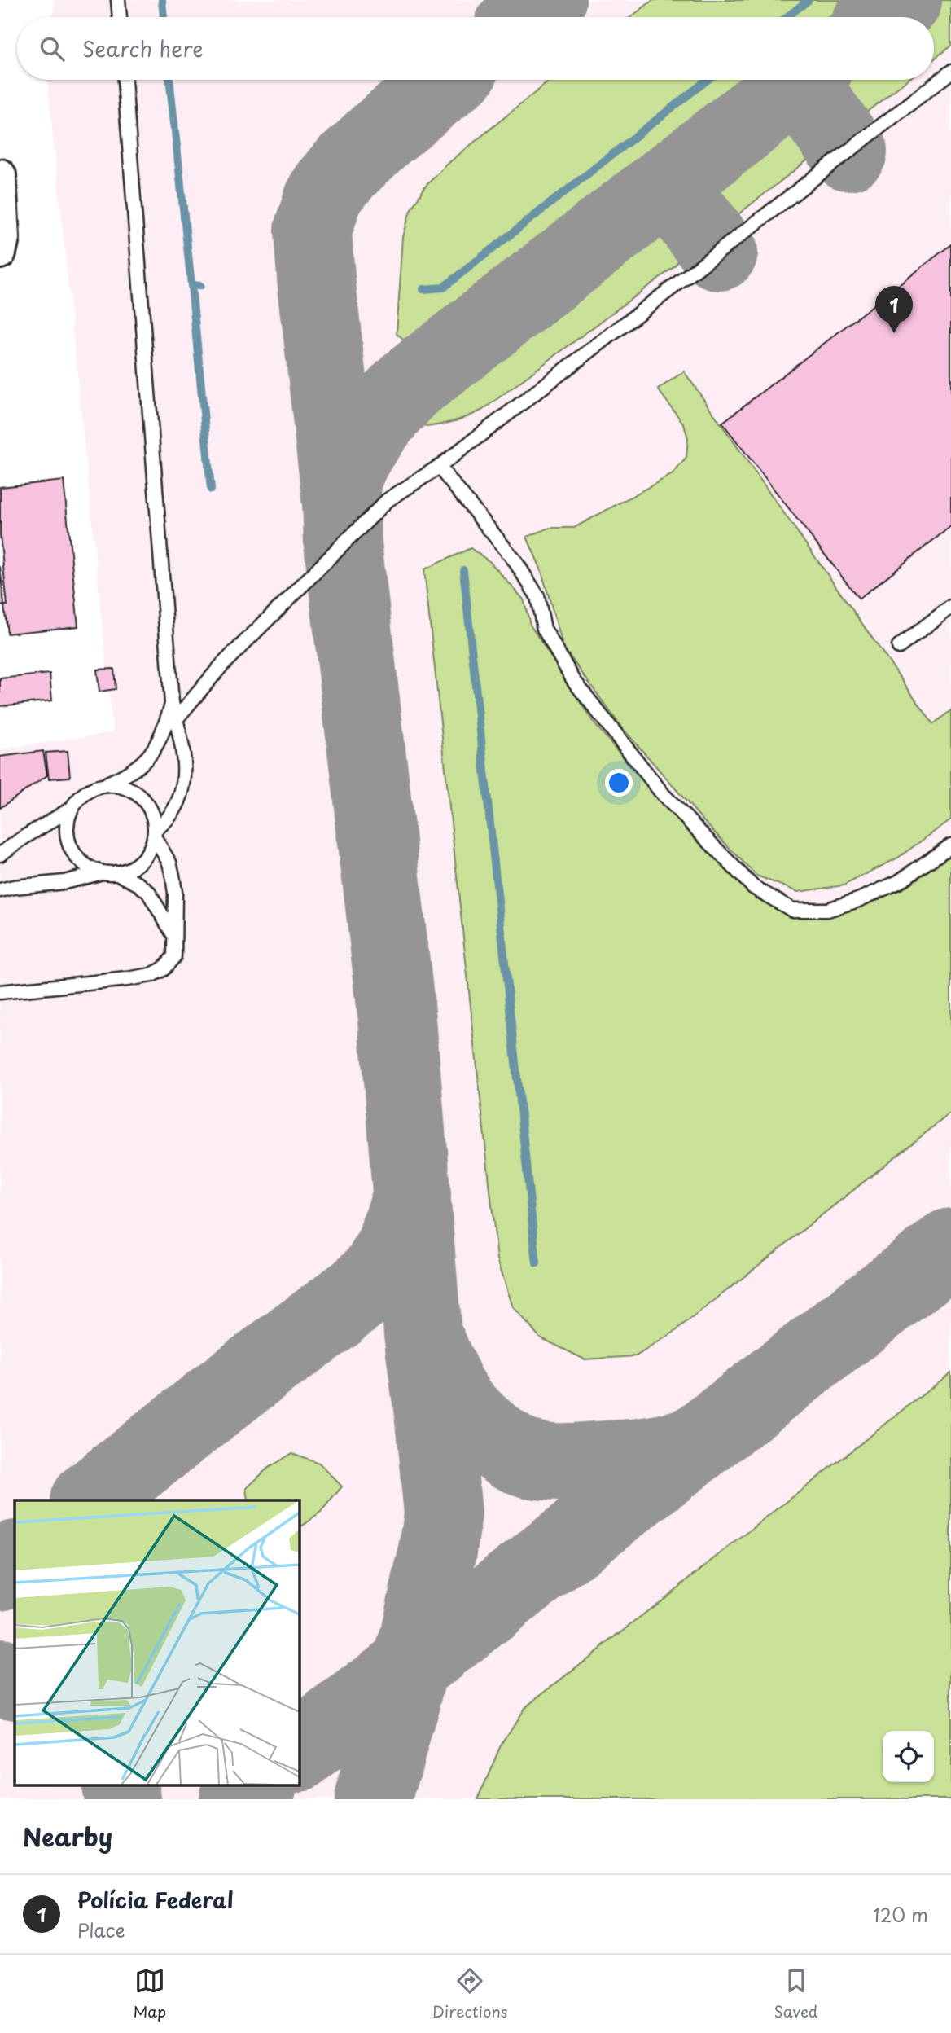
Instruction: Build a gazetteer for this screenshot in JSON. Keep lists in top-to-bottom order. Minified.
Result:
{"page":{"search":"Search here","pins":"1","heading":"Nearby","list":[{"mark":"1","name":"Polícia Federal","note":"Place","value":"120 m"}],"nav":["Map","Directions","Saved"]}}
